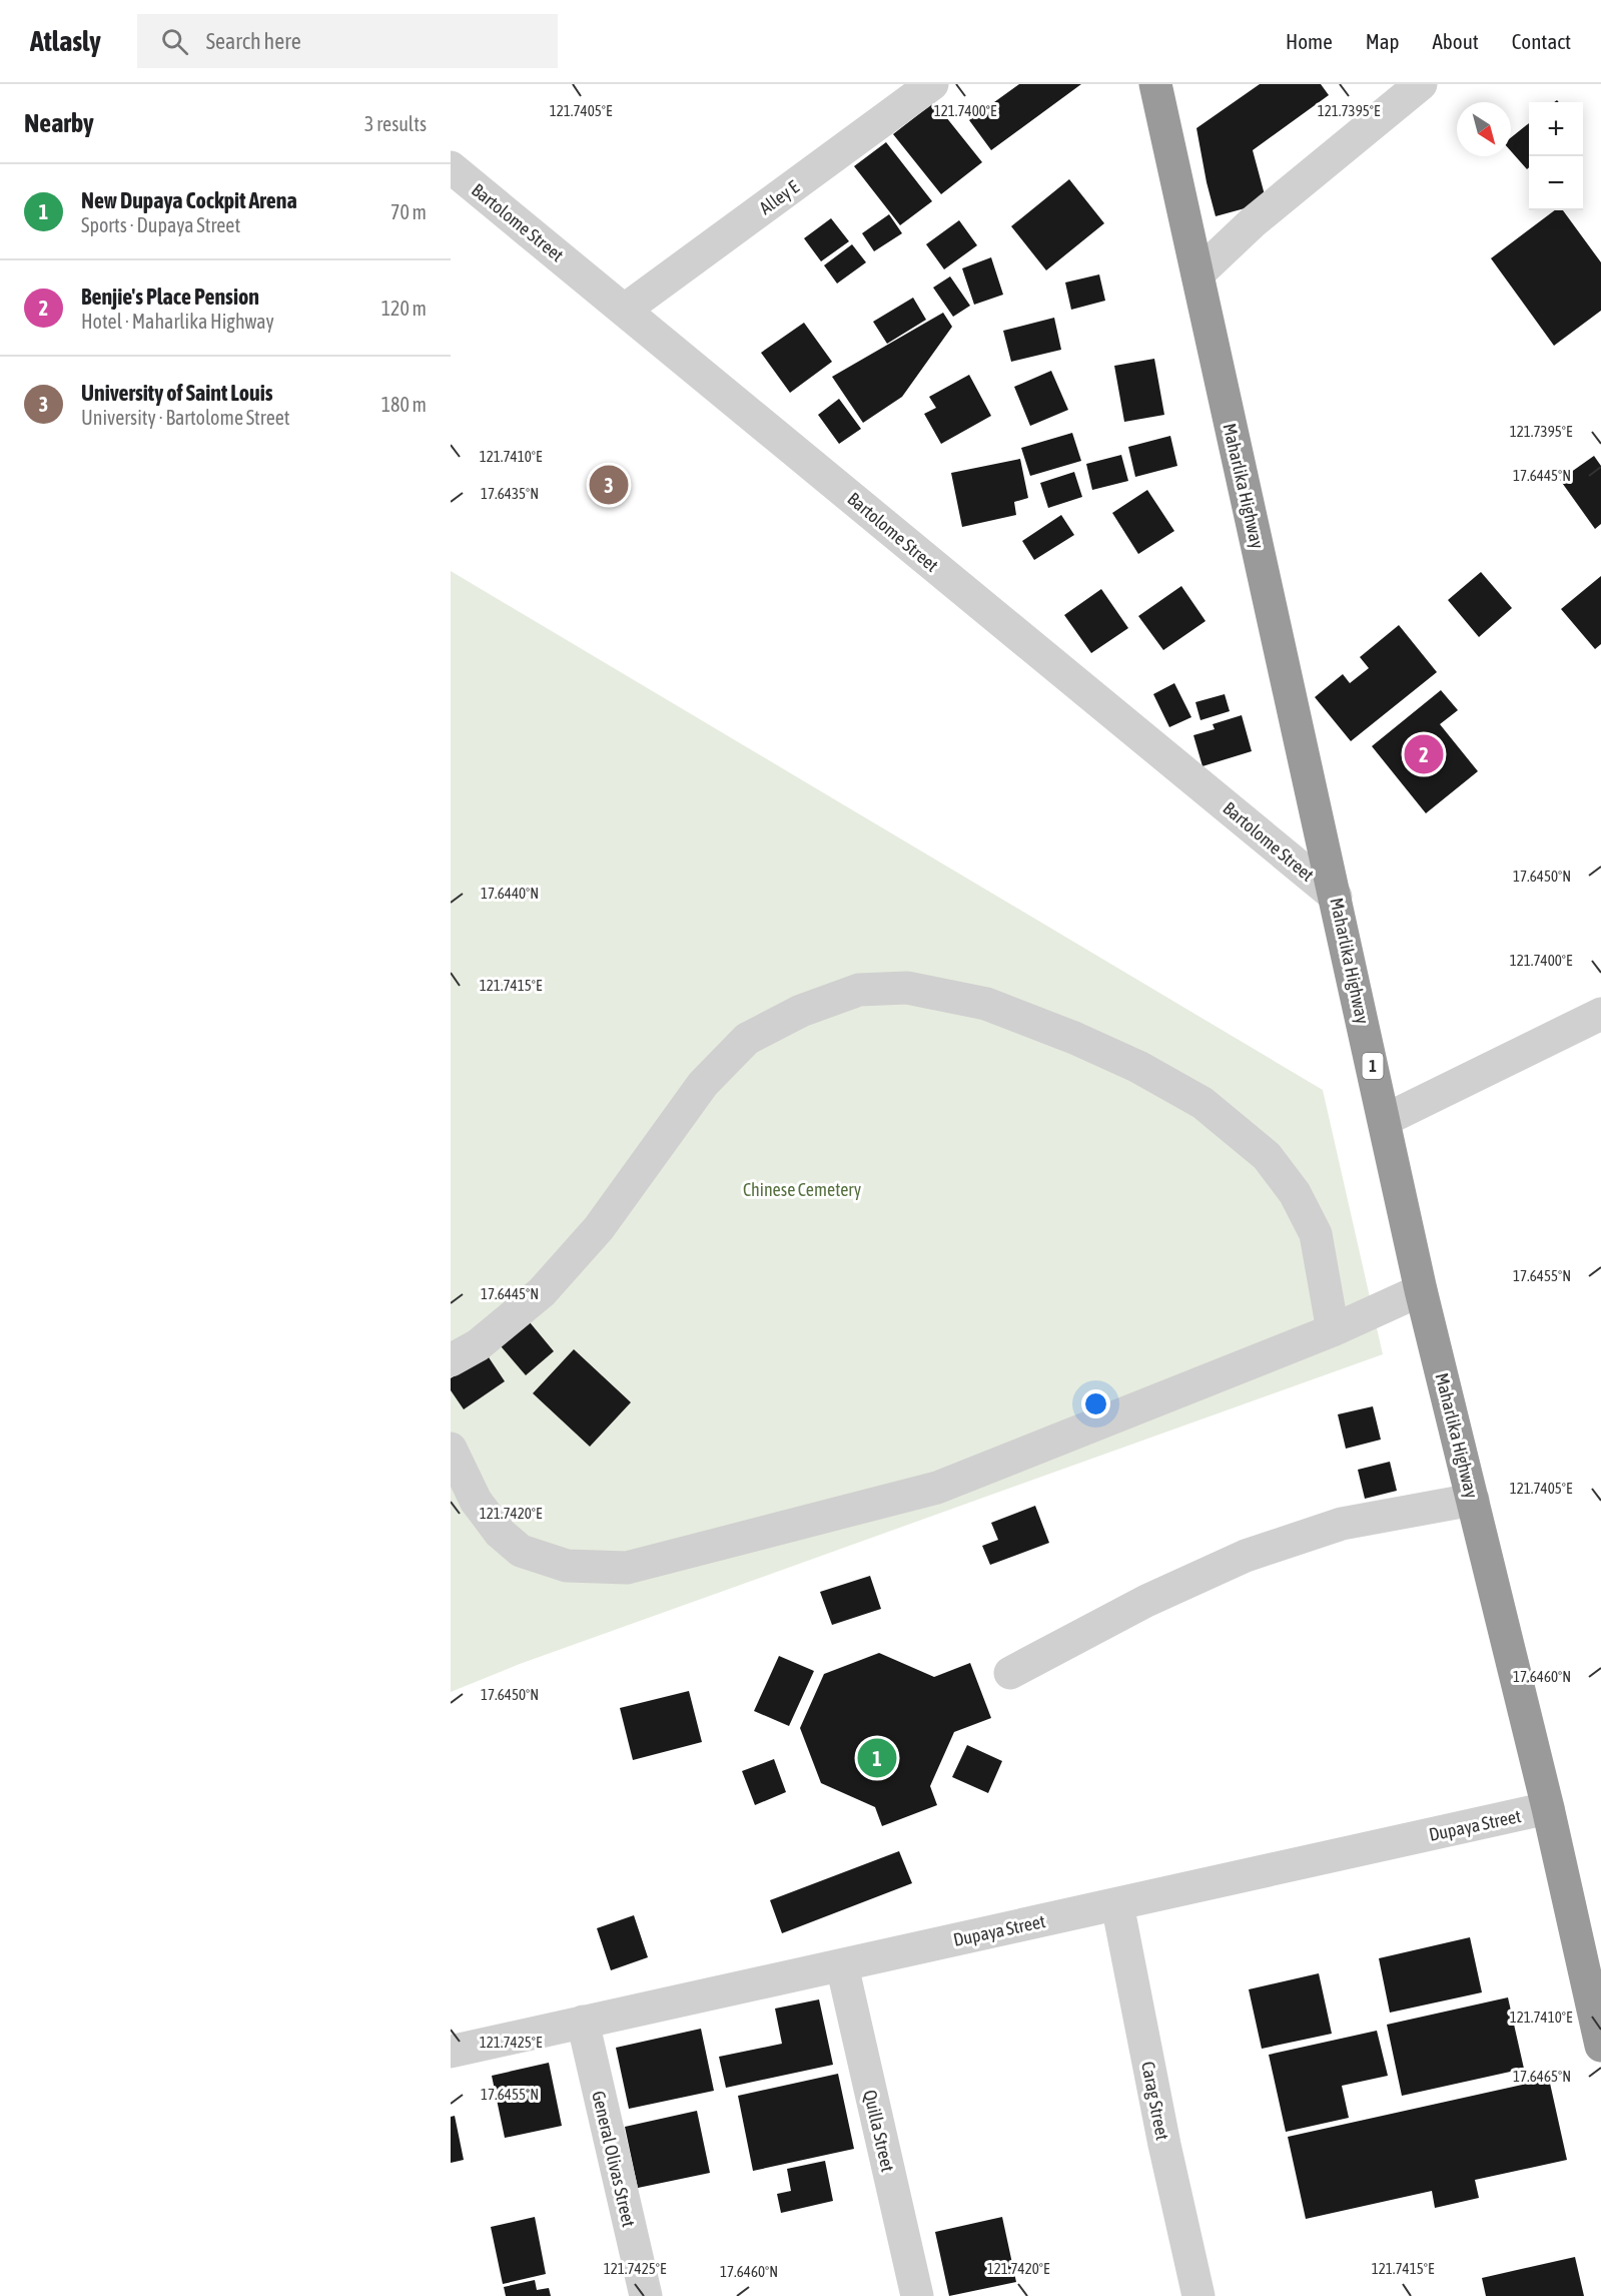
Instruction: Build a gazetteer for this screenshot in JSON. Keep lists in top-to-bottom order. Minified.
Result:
{"streets":{"highway":["Maharlika Highway","1"],"street":["Alley E","Bartolome Street","Dupaya Street","Carag Street","Quilla Street","General Olivas Street"]},"crossings":[["Alley E","Bartolome Street"],["Bartolome Street","Maharlika Highway"],["Maharlika Highway","Dupaya Street"],["Dupaya Street","Carag Street"],["Dupaya Street","Quilla Street"],["Dupaya Street","General Olivas Street"]],"parks":["Chinese Cemetery"],"north":"bottom right","page":{"header":"Atlasly","search":"Search here","nav":["Home","Map","About","Contact"],"heading":["Nearby","3 results"],"map_buttons":["+","−"],"list":[{"mark":"1","name":"New Dupaya Cockpit Arena","note":"Sports · Dupaya Street","value":"70 m"},{"mark":"2","name":"Benjie's Place Pension","note":"Hotel · Maharlika Highway","value":"120 m"},{"mark":"3","name":"University of Saint Louis","note":"University · Bartolome Street","value":"180 m"}],"pins":["3","2","1"]},"coordinates":["121.7405°E","121.7400°E","121.7395°E","121.7410°E","17.6445°N","17.6435°N","17.6450°N","17.6440°N","121.7415°E","17.6455°N","121.7420°E","17.6460°N","121.7425°E","17.6465°N"]}
